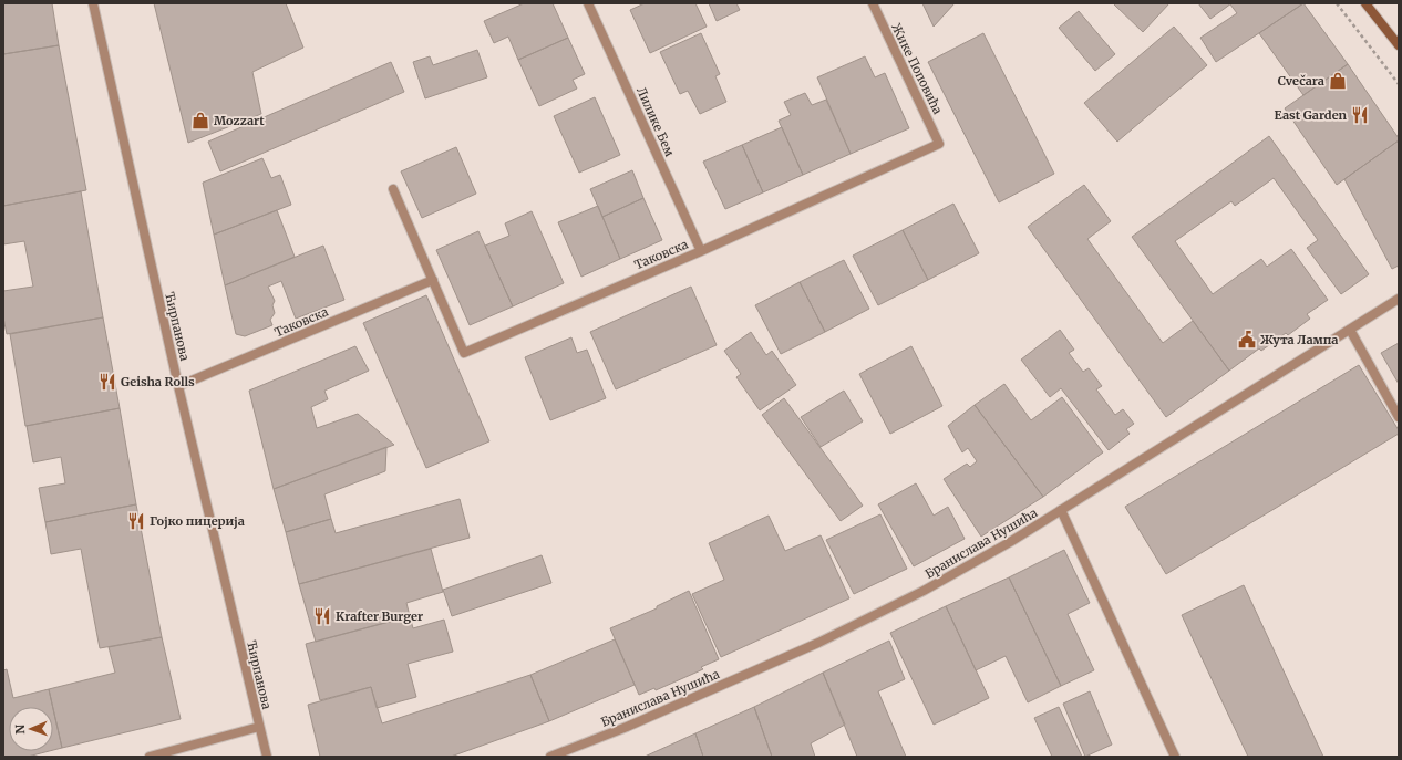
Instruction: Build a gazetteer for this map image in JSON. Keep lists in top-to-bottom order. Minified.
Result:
{"streets":{"street":["Жике Поповића","Лилике Бем","Таковска","Ћирпанова","Бранислава Нушића"]},"crossings":[["Жике Поповића","Таковска"],["Лилике Бем","Таковска"],["Таковска","Ћирпанова"]],"places":{"shop":["Cvečara","Mozzart"],"restaurant":["East Garden","Geisha Rolls","Гојко пицерија","Krafter Burger"],"public building":["Жута Лампа"]},"north":"left"}
